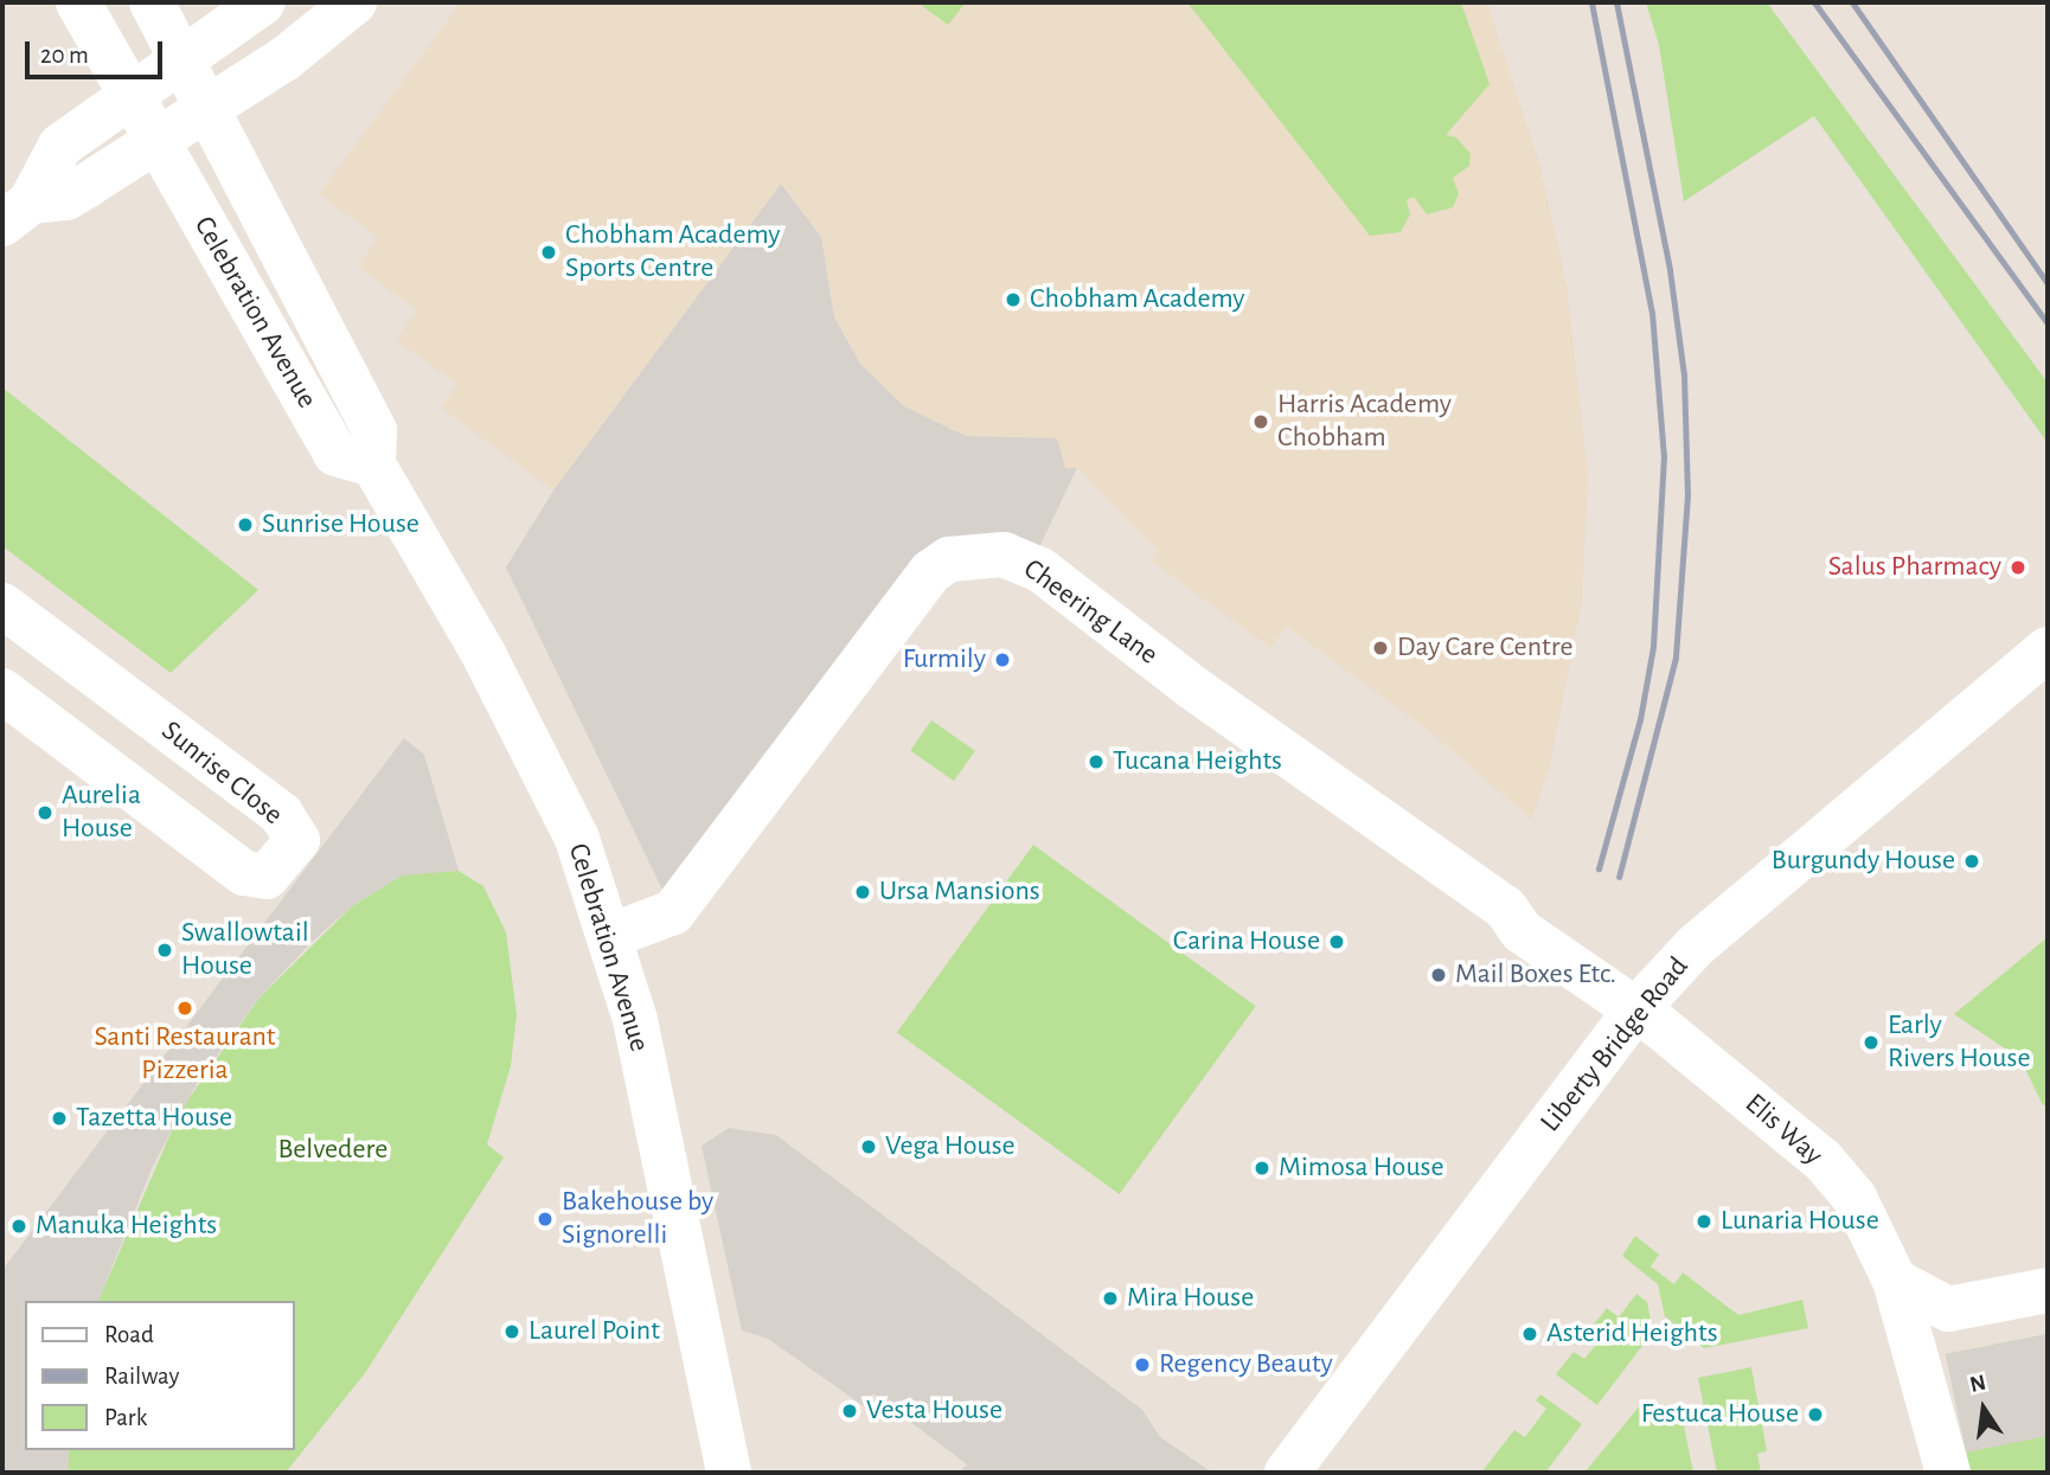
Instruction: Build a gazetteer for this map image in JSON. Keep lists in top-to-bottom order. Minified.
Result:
{"streets":{"street":["Celebration Avenue","Cheering Lane","Sunrise Close","Liberty Bridge Road","Elis Way"]},"crossings":[["Celebration Avenue","Cheering Lane"],["Cheering Lane","Liberty Bridge Road"],["Cheering Lane","Elis Way"],["Liberty Bridge Road","Elis Way"]],"parks":["Belvedere"],"places":["Chobham Academy Sports Centre","Chobham Academy","Harris Academy Chobham","Sunrise House","Salus Pharmacy","Day Care Centre","Furmily","Tucana Heights","Aurelia House","Burgundy House","Ursa Mansions","Carina House","Swallowtail House","Mail Boxes Etc.","Santi Restaurant Pizzeria","Early Rivers House","Tazetta House","Vega House","Mimosa House","Bakehouse by Signorelli","Lunaria House","Manuka Heights","Mira House","Laurel Point","Asterid Heights","Regency Beauty","Vesta House","Festuca House"],"legend":["Road","Railway","Park"],"scale_bar":"20 m","north":"top"}
